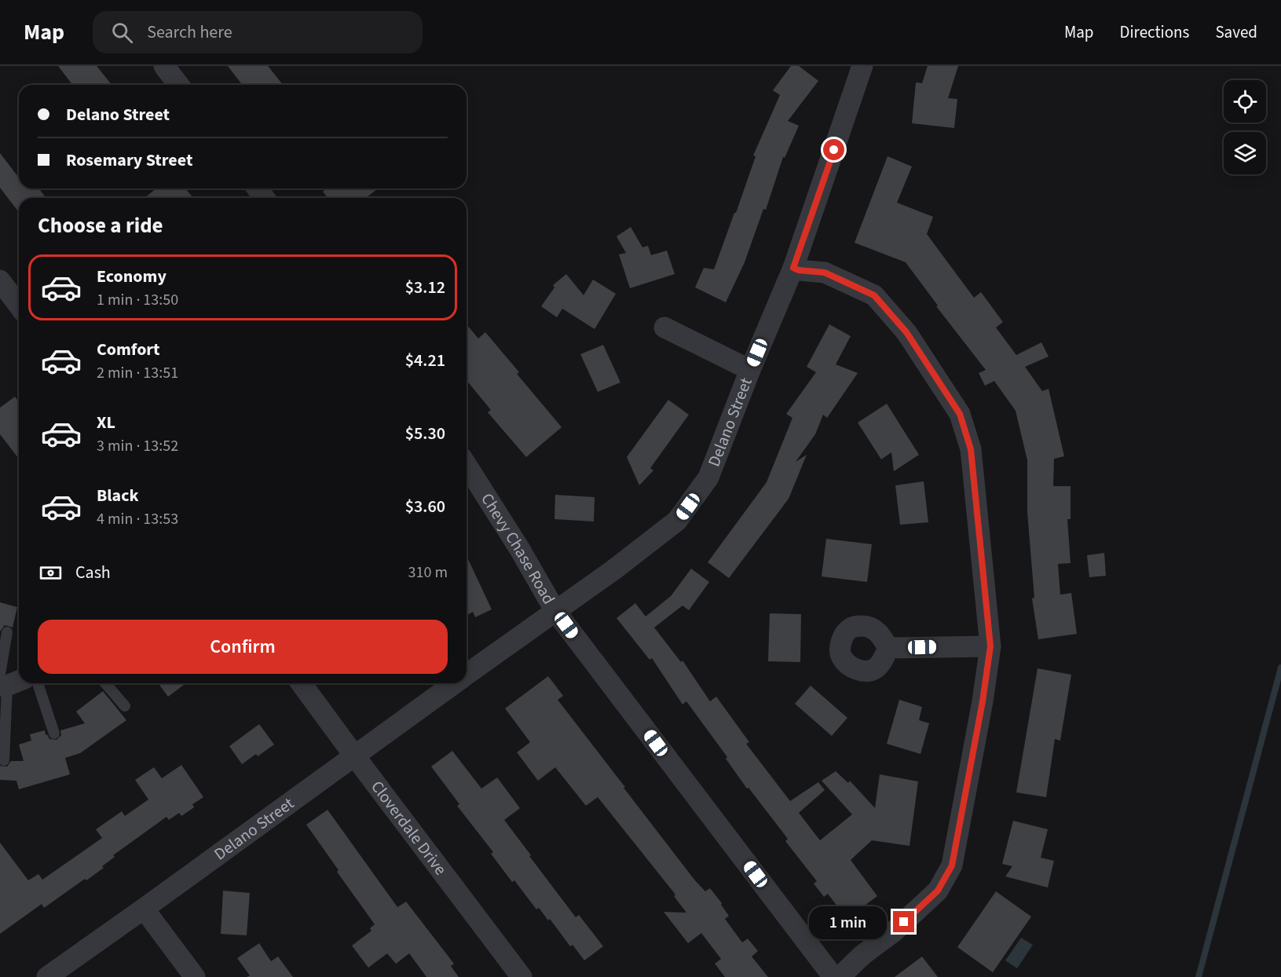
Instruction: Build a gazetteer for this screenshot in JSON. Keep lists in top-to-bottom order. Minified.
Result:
{"streets":{"street":["Delano Street","Chevy Chase Road","Cloverdale Drive"]},"crossings":[["Delano Street","Chevy Chase Road"],["Delano Street","Cloverdale Drive"]],"page":{"header":"Map","search":"Search here","nav":["Map","Directions","Saved"],"banner":["Delano Street","Rosemary Street"],"heading":"Choose a ride","list":[{"name":"Economy","note":"1 min · 13:50","value":"$3.12"},{"name":"Comfort","note":"2 min · 13:51","value":"$4.21"},{"name":"XL","note":"3 min · 13:52","value":"$5.30"},{"name":"Black","note":"4 min · 13:53","value":"$3.60"}],"pay":["Cash","310 m"],"buttons":"Confirm","bubble":"1 min"}}
